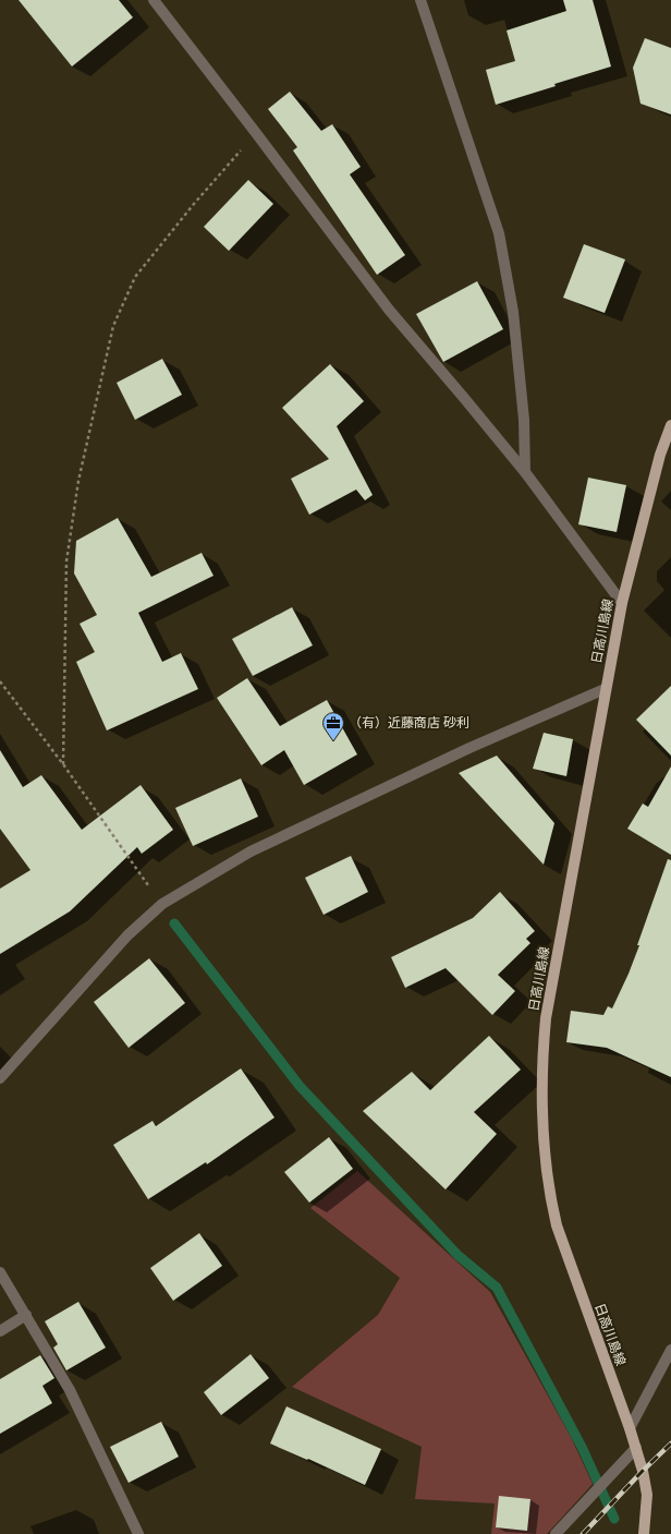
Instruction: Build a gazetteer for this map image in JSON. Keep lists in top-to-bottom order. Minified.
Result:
{"streets":{"main road":["日高川島線"]},"places":{"office":["（有）近藤商店 砂利"]}}
